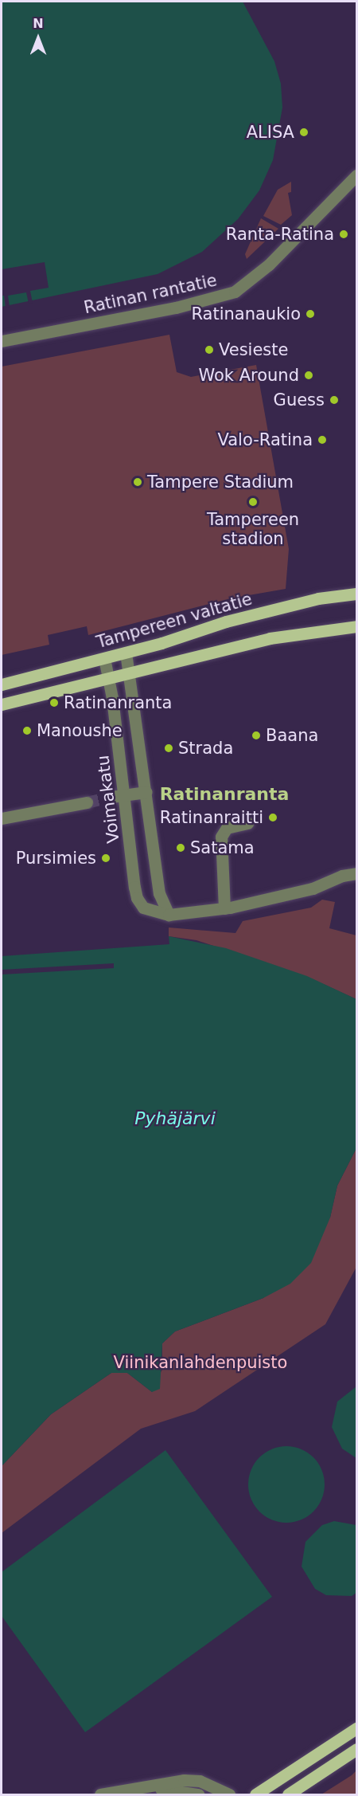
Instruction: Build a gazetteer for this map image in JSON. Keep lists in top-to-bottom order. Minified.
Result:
{"streets":{"main road":["Tampereen valtatie"],"street":["Ratinan rantatie","Voimakatu"]},"crossings":[["Tampereen valtatie","Voimakatu"]],"districts":["Ratinanranta"],"water":["Pyhäjärvi"],"parks":["Viinikanlahdenpuisto"],"places":["ALISA","Ranta-Ratina","Ratinanaukio","Vesieste","Wok Around","Guess","Valo-Ratina","Tampere Stadium","Tampereen stadion","Ratinanranta","Manoushe","Baana","Strada","Ratinanraitti","Satama","Pursimies"],"north":"top"}
